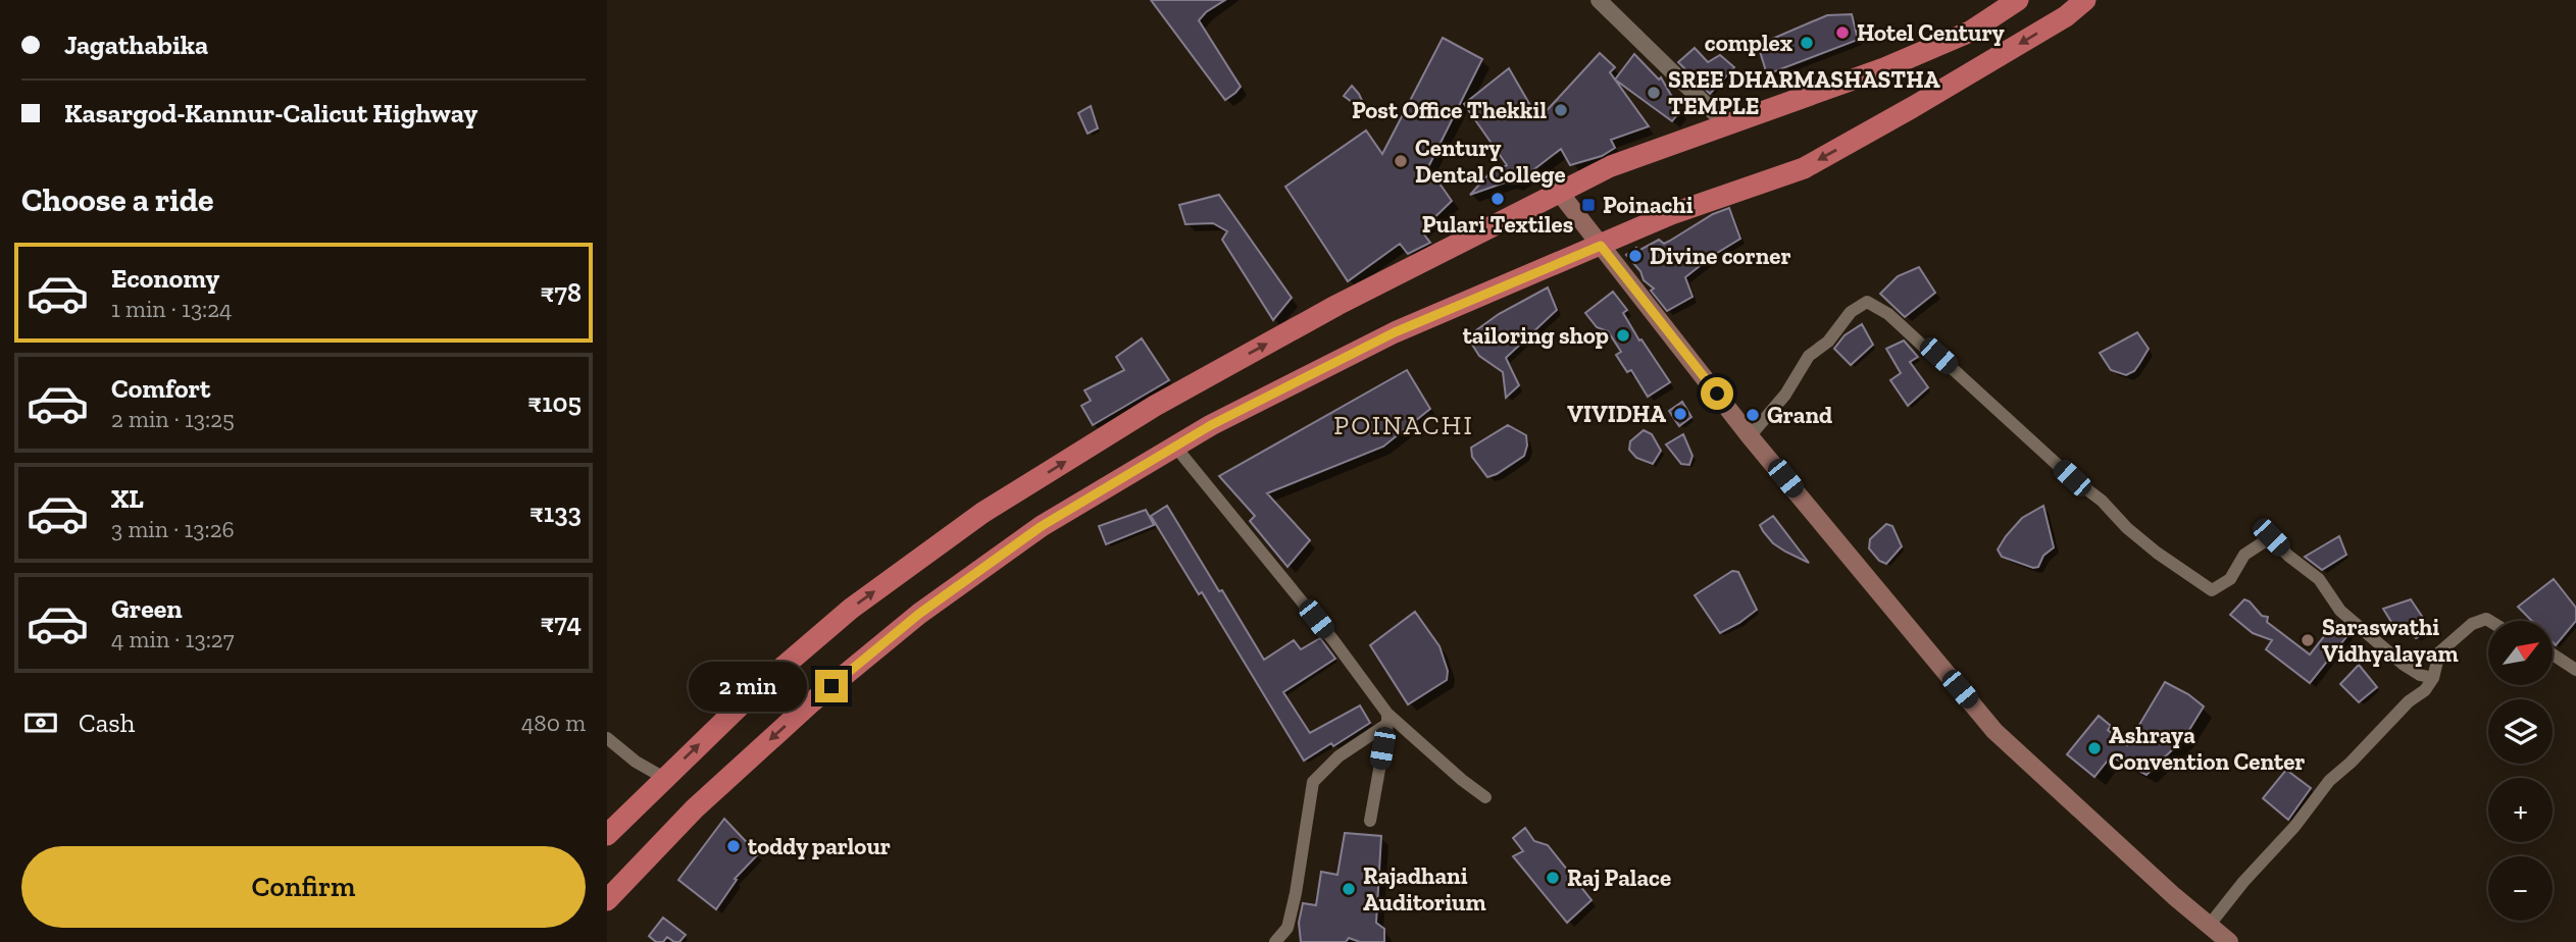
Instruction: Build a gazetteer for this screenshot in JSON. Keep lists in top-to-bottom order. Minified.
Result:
{"districts":["POINACHI"],"places":{"other":["Hotel Century","complex","SREE DHARMASHASTHA TEMPLE","Post Office Thekkil","Century Dental College","Pulari Textiles","Divine corner","tailoring shop","VIVIDHA","Grand","Saraswathi Vidhyalayam","Ashraya Convention Center","toddy parlour","Raj Palace","Rajadhani Auditorium"],"transit":["Poinachi"]},"north":"top right","page":{"banner":["Jagathabika","Kasargod-Kannur-Calicut Highway"],"heading":"Choose a ride","list":[{"name":"Economy","note":"1 min · 13:24","value":"₹78"},{"name":"Comfort","note":"2 min · 13:25","value":"₹105"},{"name":"XL","note":"3 min · 13:26","value":"₹133"},{"name":"Green","note":"4 min · 13:27","value":"₹74"}],"map_buttons":["+","−"],"bubble":"2 min","pay":["Cash","480 m"],"buttons":"Confirm"}}
